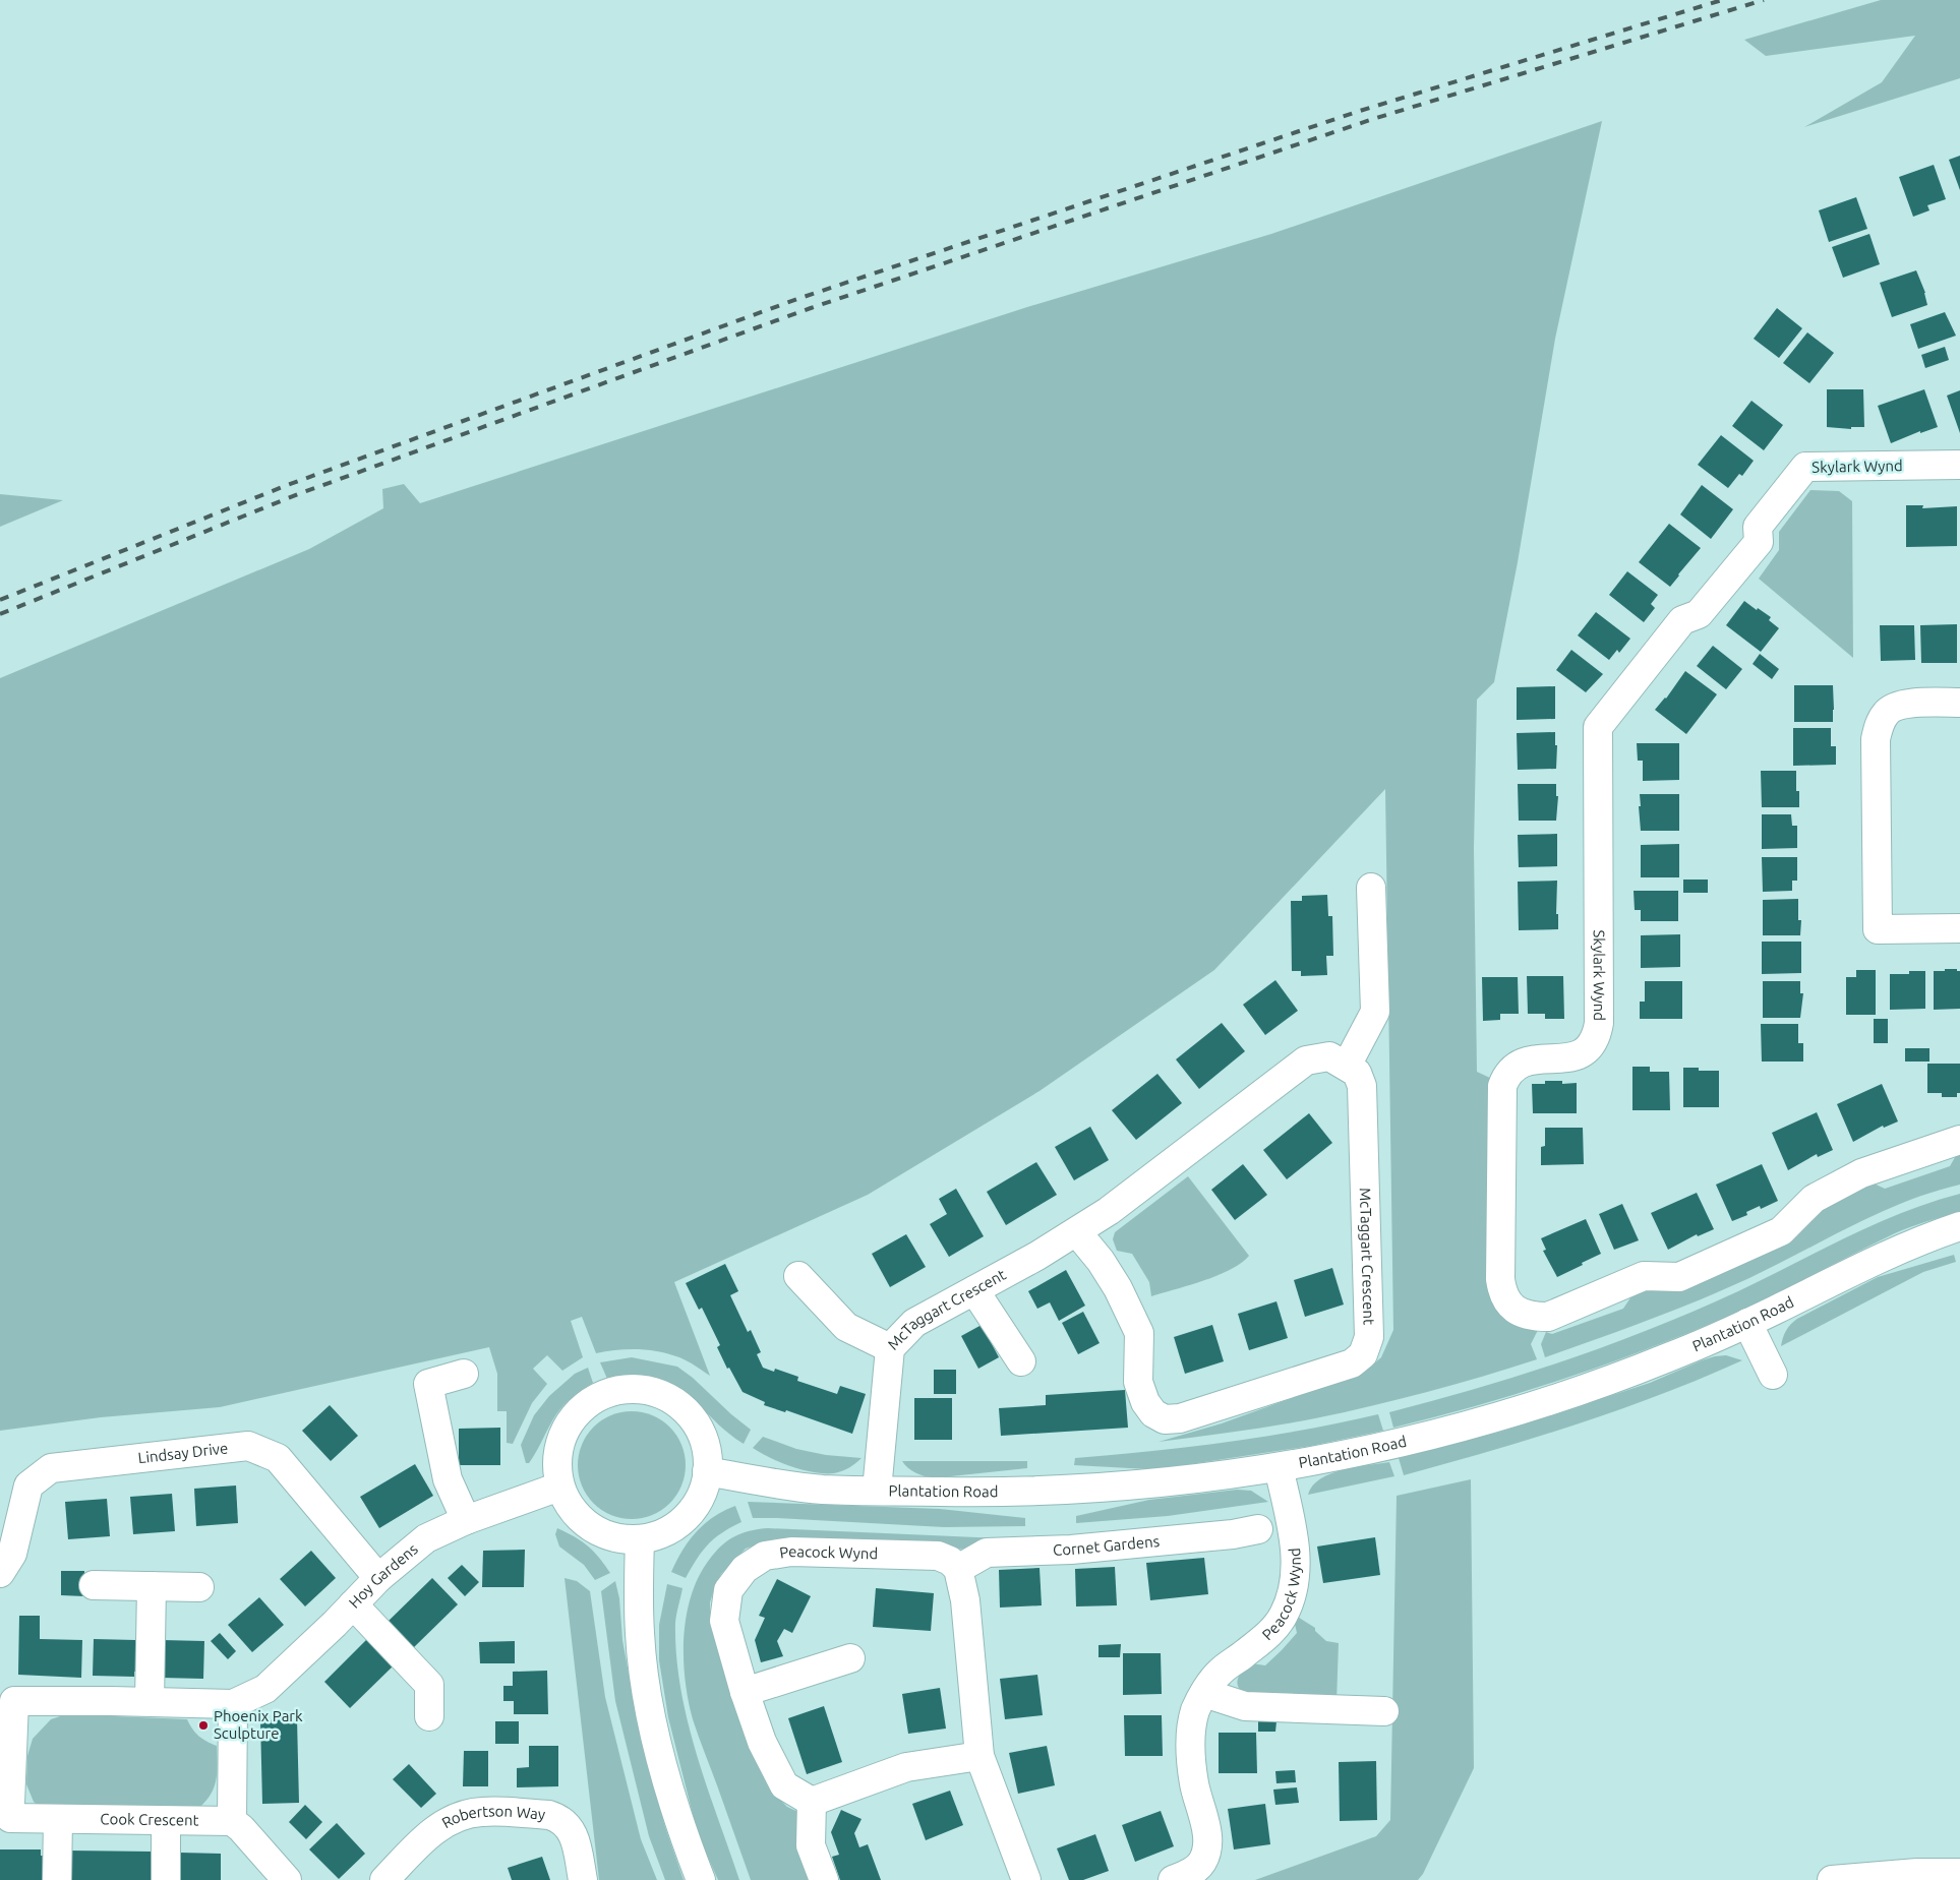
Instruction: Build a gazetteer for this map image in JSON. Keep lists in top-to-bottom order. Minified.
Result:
{"streets":{"street":["Skylark Wynd","McTaggart Crescent","Plantation Road","Lindsay Drive","Cornet Gardens","Peacock Wynd","Hoy Gardens","Cook Crescent","Robertson Way"]},"crossings":[["McTaggart Crescent","Plantation Road"],["Plantation Road","Peacock Wynd"],["Plantation Road","Hoy Gardens"],["Lindsay Drive","Hoy Gardens"],["Cornet Gardens","Peacock Wynd"],["Hoy Gardens","Cook Crescent"]],"places":["Phoenix Park Sculpture"]}
